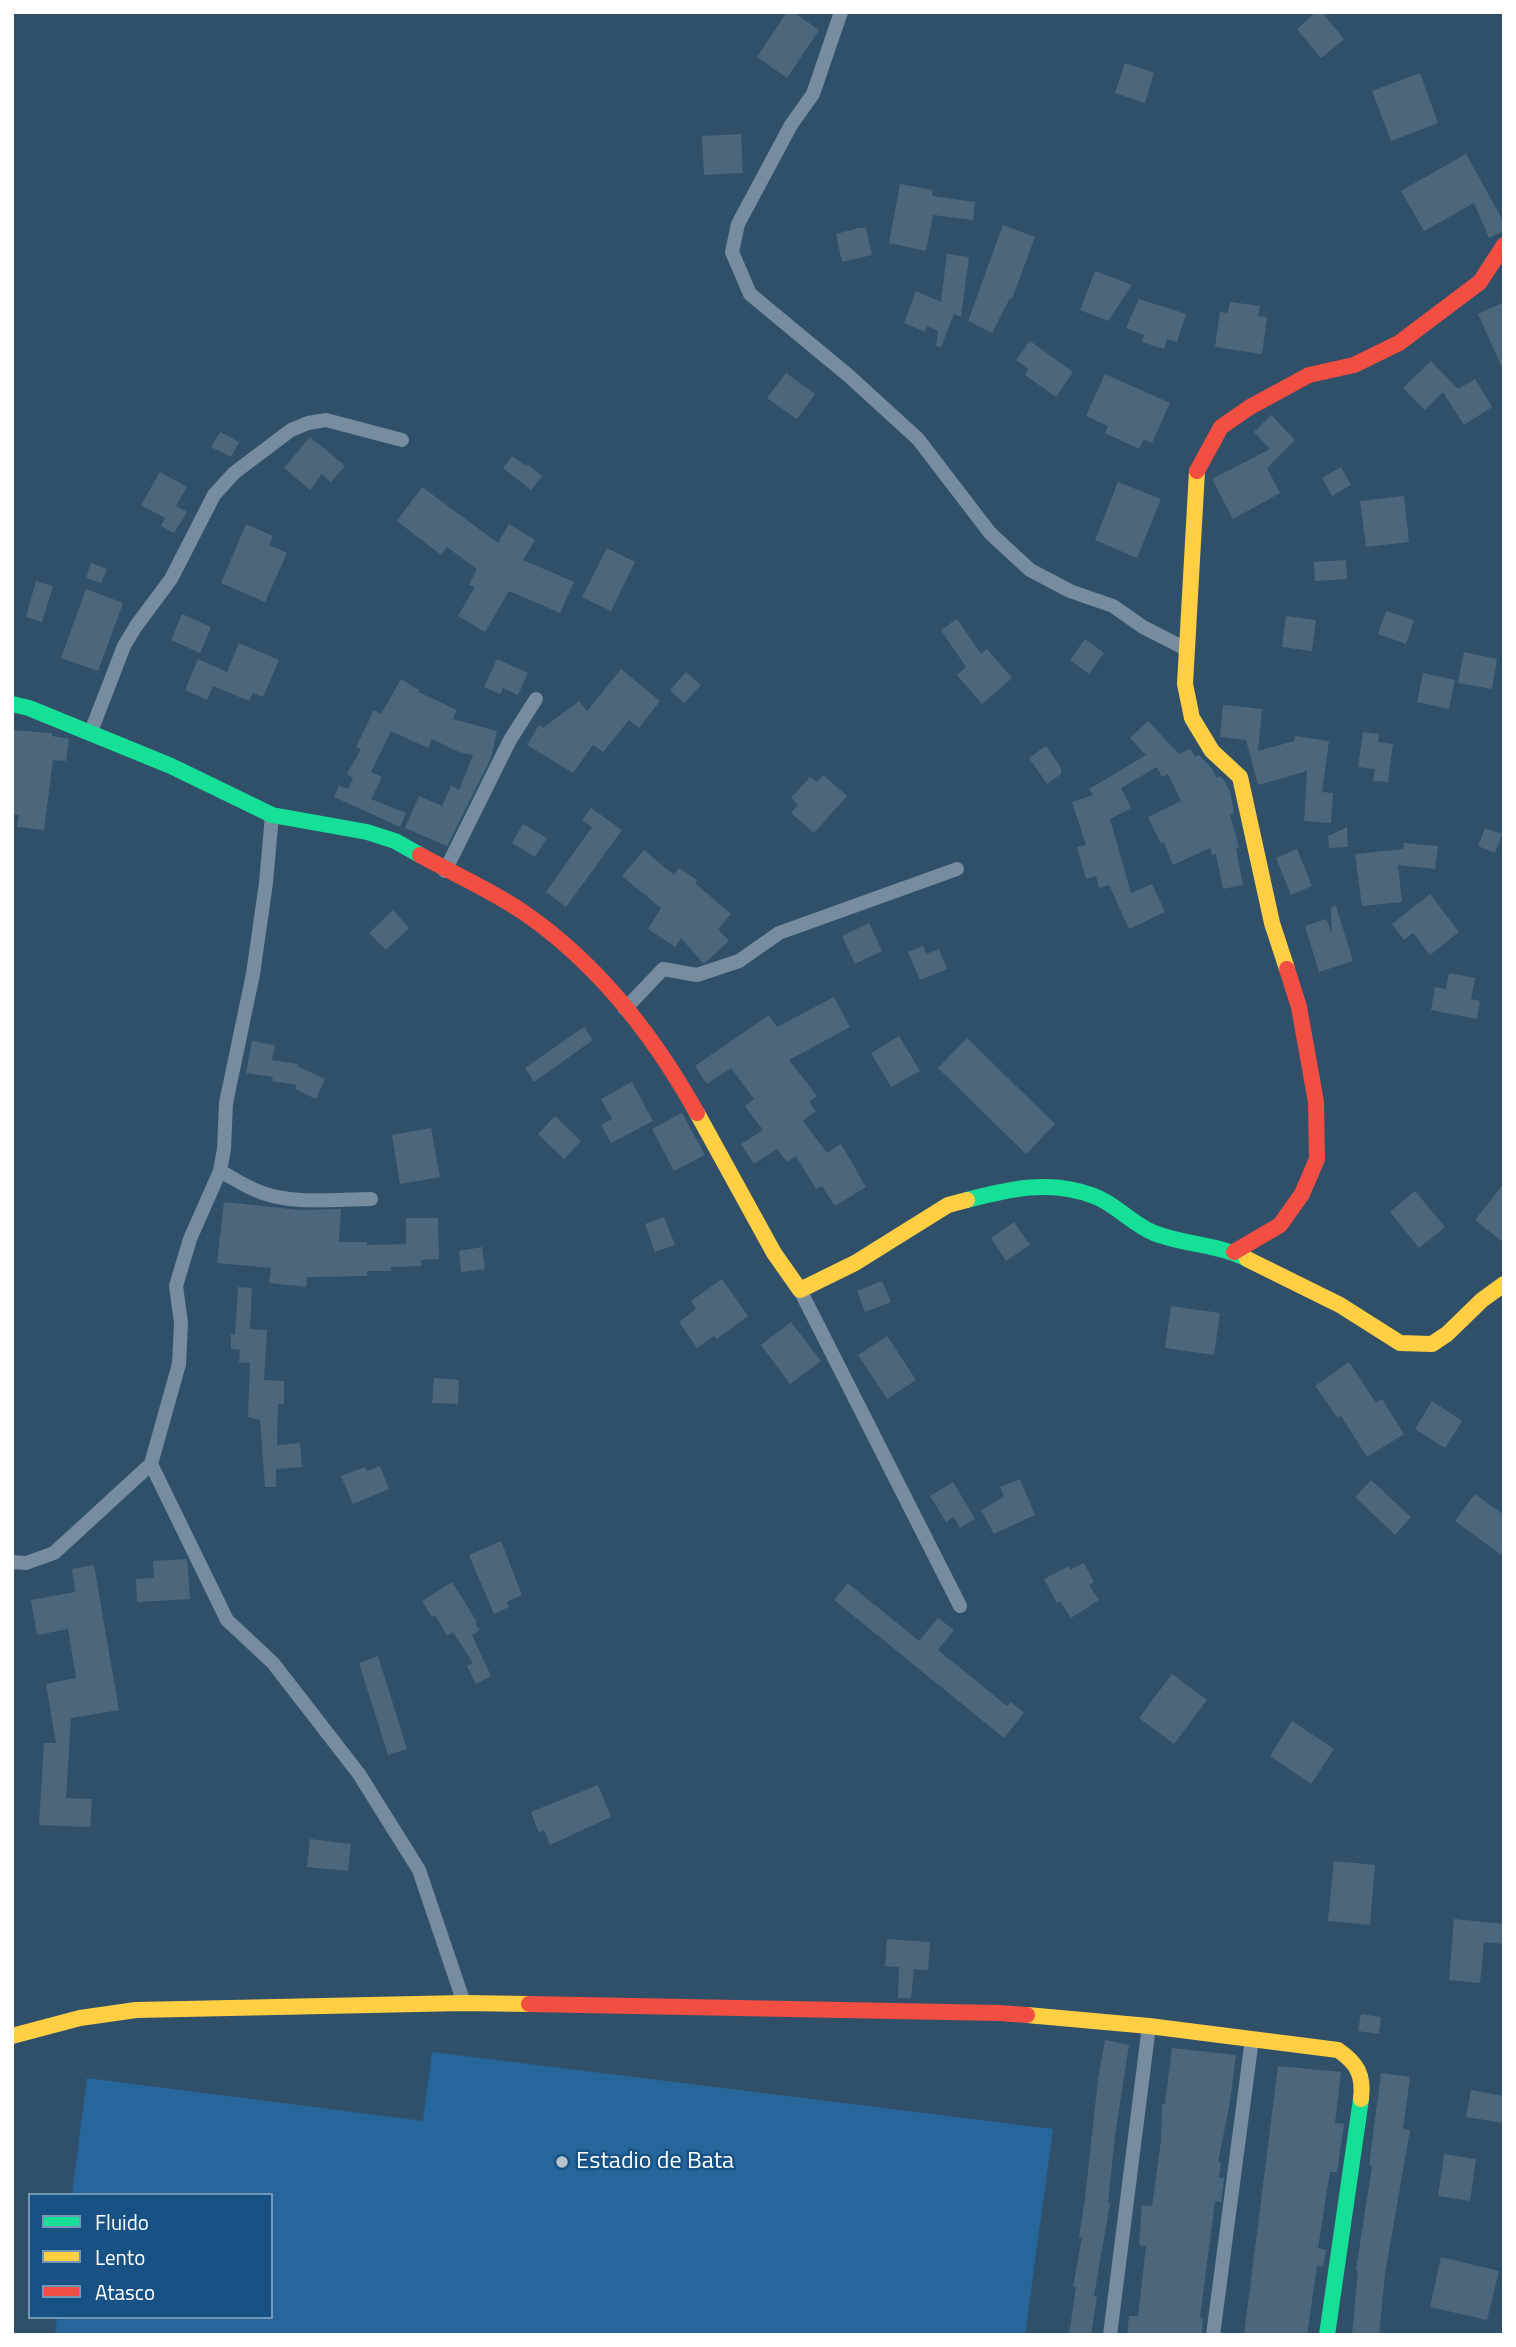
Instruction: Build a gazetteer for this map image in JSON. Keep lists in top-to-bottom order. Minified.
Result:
{"places":["Estadio de Bata"],"legend":["Fluido","Lento","Atasco"]}
